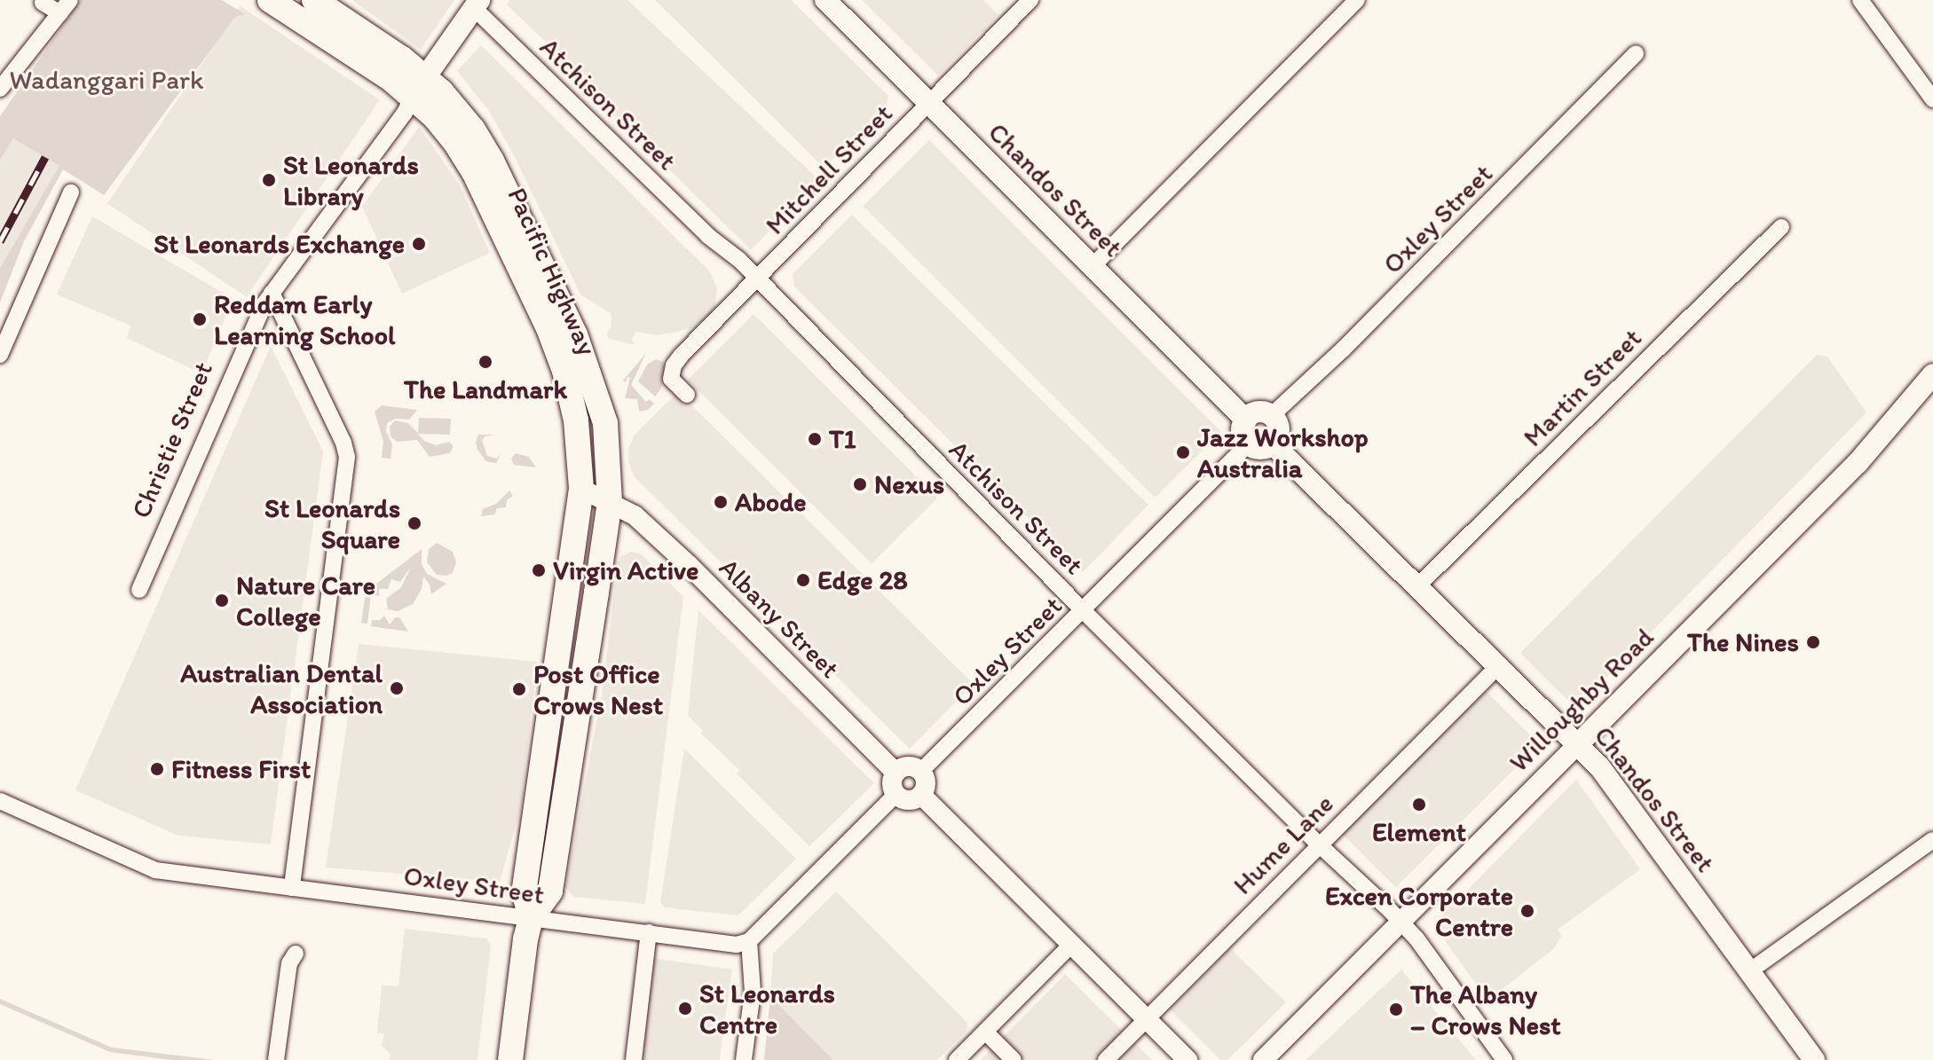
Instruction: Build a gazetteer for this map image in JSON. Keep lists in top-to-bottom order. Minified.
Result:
{"streets":{"main road":["Chandos Street","Pacific Highway","Christie Street","Willoughby Road"],"street":["Atchison Street","Mitchell Street","Oxley Street","Martin Street","Albany Street","Hume Lane"]},"crossings":[["Atchison Street","Mitchell Street"],["Atchison Street","Oxley Street"],["Atchison Street","Christie Street"],["Atchison Street","Willoughby Road"],["Atchison Street","Hume Lane"],["Mitchell Street","Chandos Street"],["Chandos Street","Oxley Street"],["Chandos Street","Martin Street"],["Chandos Street","Willoughby Road"],["Chandos Street","Hume Lane"],["Oxley Street","Pacific Highway"],["Oxley Street","Albany Street"],["Pacific Highway","Christie Street"],["Pacific Highway","Albany Street"]],"parks":["Wadanggari Park"],"places":["St Leonards Library","St Leonards Exchange","Reddam Early Learning School","The Landmark","T1","Jazz Workshop Australia","Nexus","Abode","St Leonards Square","Virgin Active","Edge 28","Nature Care College","The Nines","Australian Dental Association","Post Office Crows Nest","Fitness First","Element","Excen Corporate Centre","St Leonards Centre","The Albany – Crows Nest"]}
